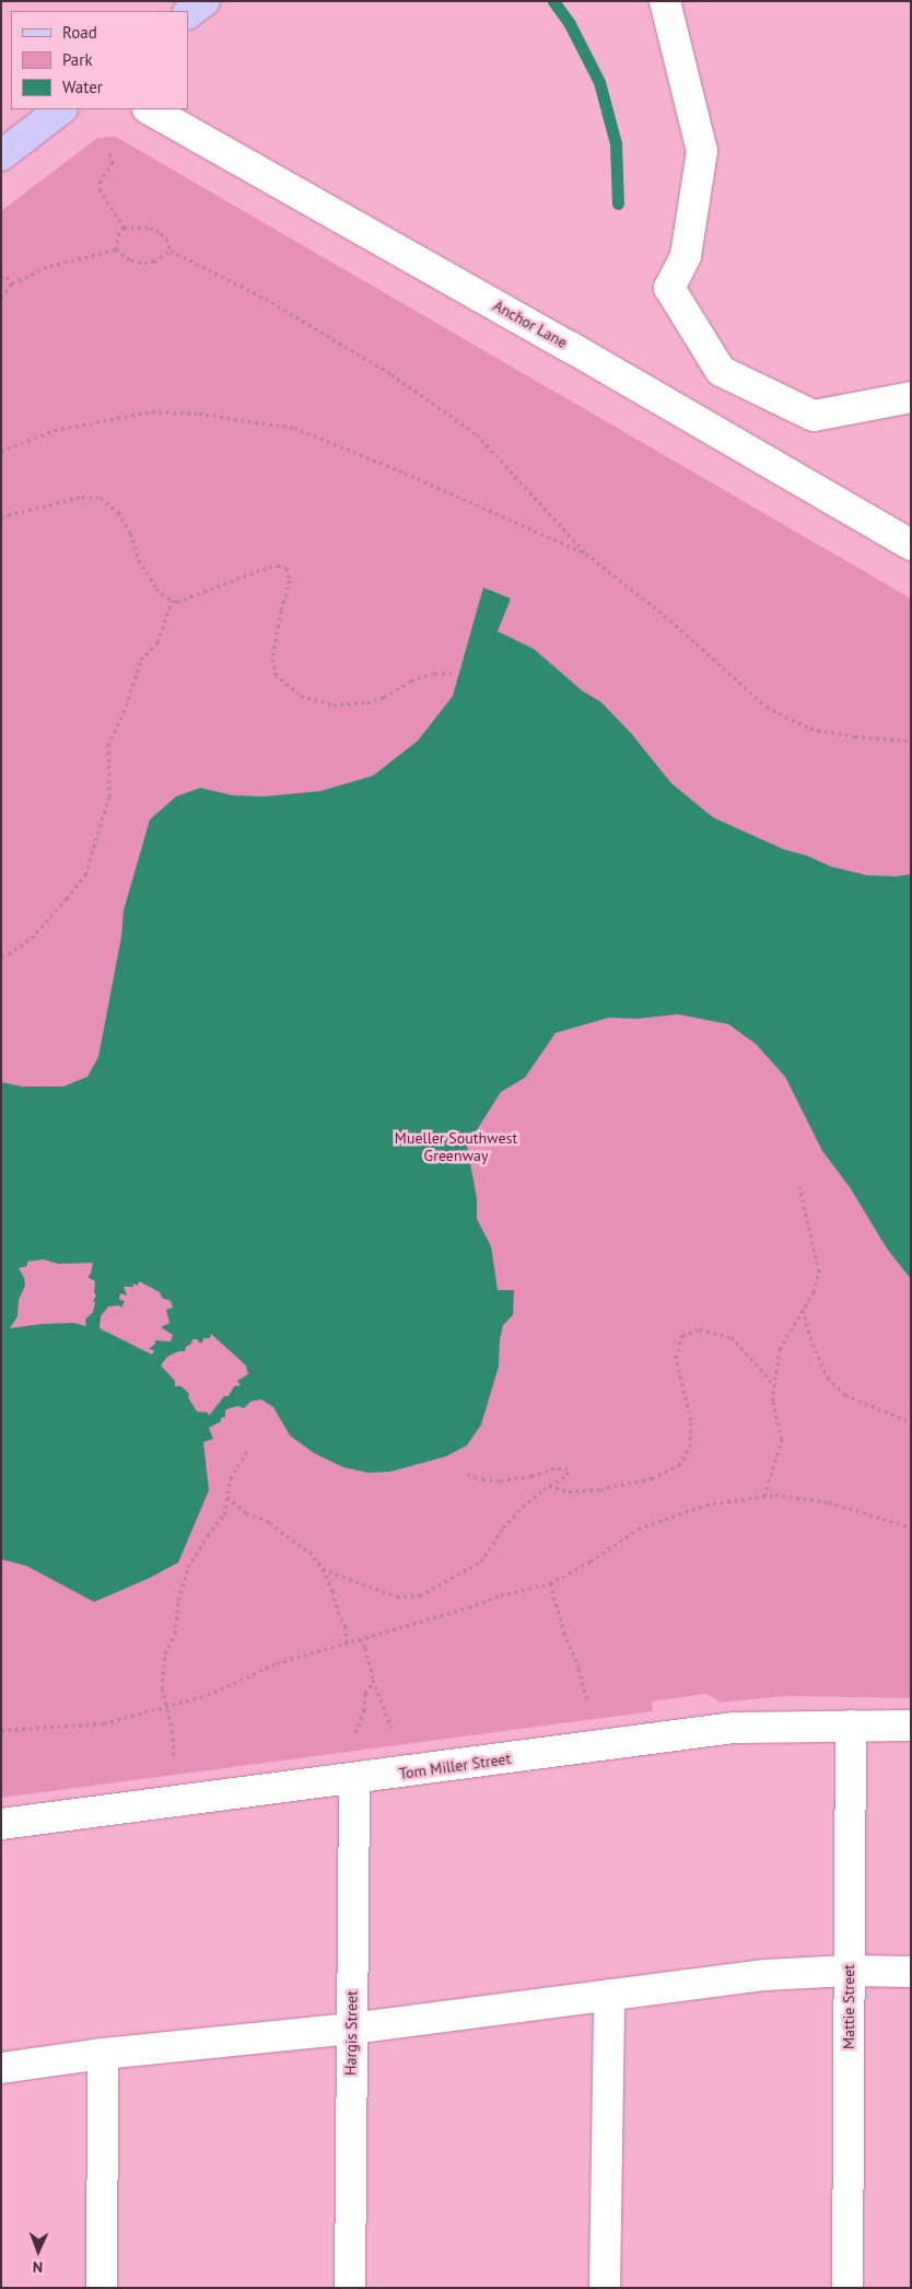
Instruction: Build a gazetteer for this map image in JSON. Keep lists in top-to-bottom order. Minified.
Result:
{"streets":{"street":["Anchor Lane","Tom Miller Street","Mattie Street","Hargis Street"]},"crossings":[["Tom Miller Street","Mattie Street"],["Tom Miller Street","Hargis Street"]],"parks":["Mueller Southwest Greenway"],"legend":["Road","Park","Water"],"north":"bottom"}
